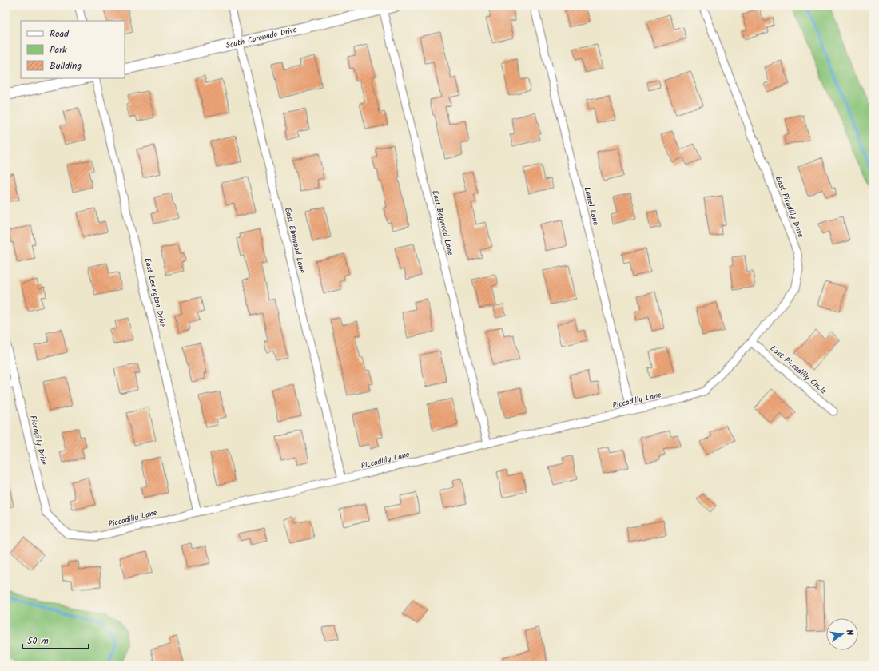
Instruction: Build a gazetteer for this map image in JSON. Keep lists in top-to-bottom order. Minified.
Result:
{"streets":{"street":["South Coronado Drive","Laurel Lane","East Picadilly Drive","East Baywood Lane","East Elmwood Lane","East Lexington Drive","East Piccadilly Circle","Piccadilly Lane","Piccadilly Drive"]},"crossings":[["South Coronado Drive","East Baywood Lane"],["South Coronado Drive","East Elmwood Lane"],["Laurel Lane","Piccadilly Lane"],["East Picadilly Drive","East Piccadilly Circle"],["East Picadilly Drive","Piccadilly Lane"],["East Baywood Lane","Piccadilly Lane"],["East Elmwood Lane","Piccadilly Lane"],["East Lexington Drive","Piccadilly Lane"],["Piccadilly Lane","Piccadilly Drive"]],"legend":["Road","Park","Building"],"scale_bar":"50 m","north":"right"}
